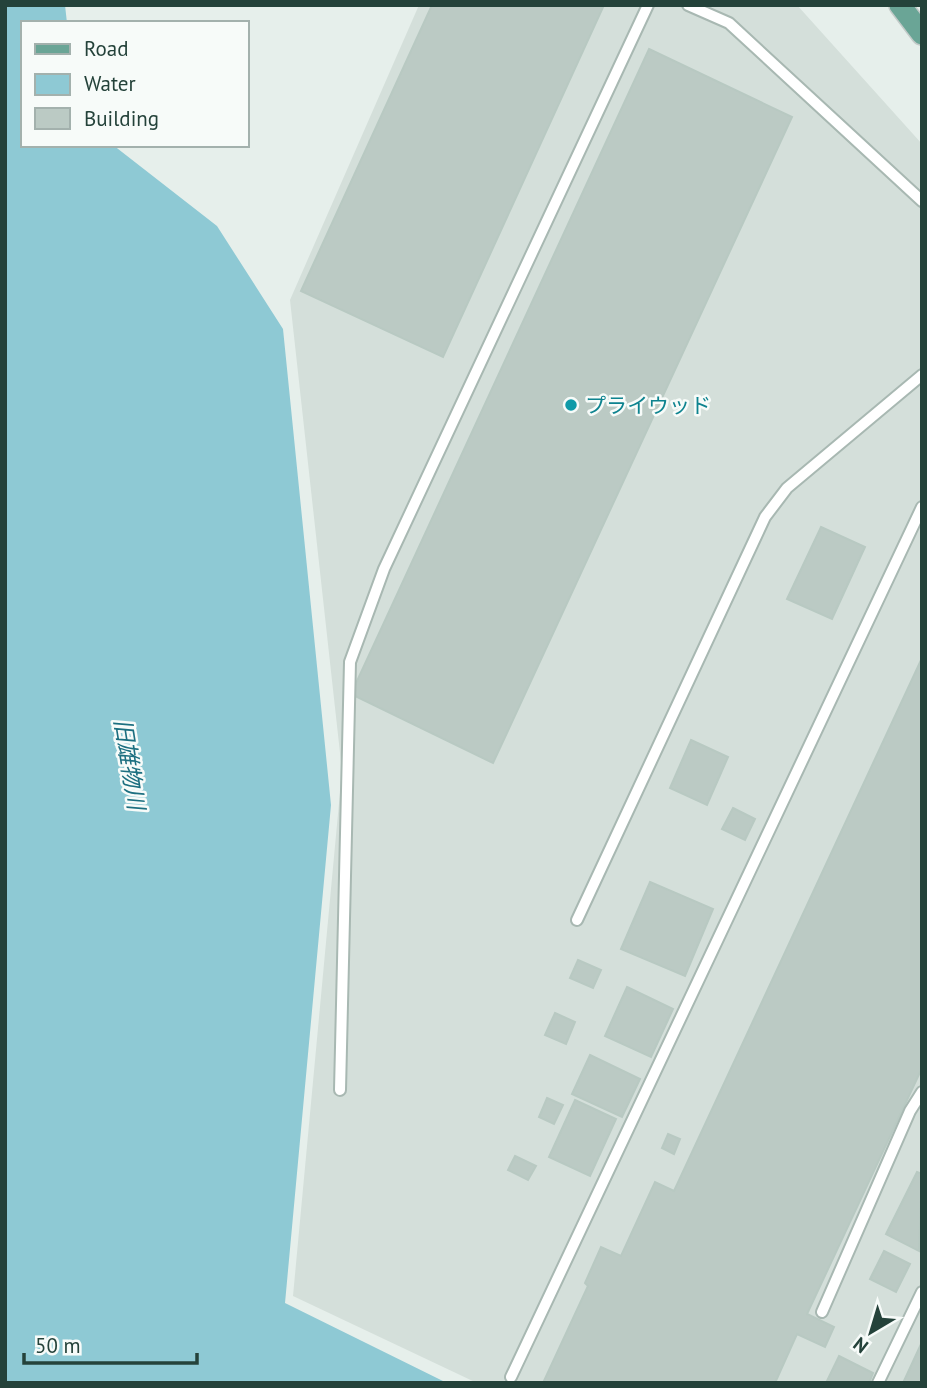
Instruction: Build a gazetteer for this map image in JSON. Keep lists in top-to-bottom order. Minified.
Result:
{"water":["旧雄物川"],"places":["プライウッド"],"legend":["Road","Water","Building"],"scale_bar":"50 m","north":"bottom left"}
